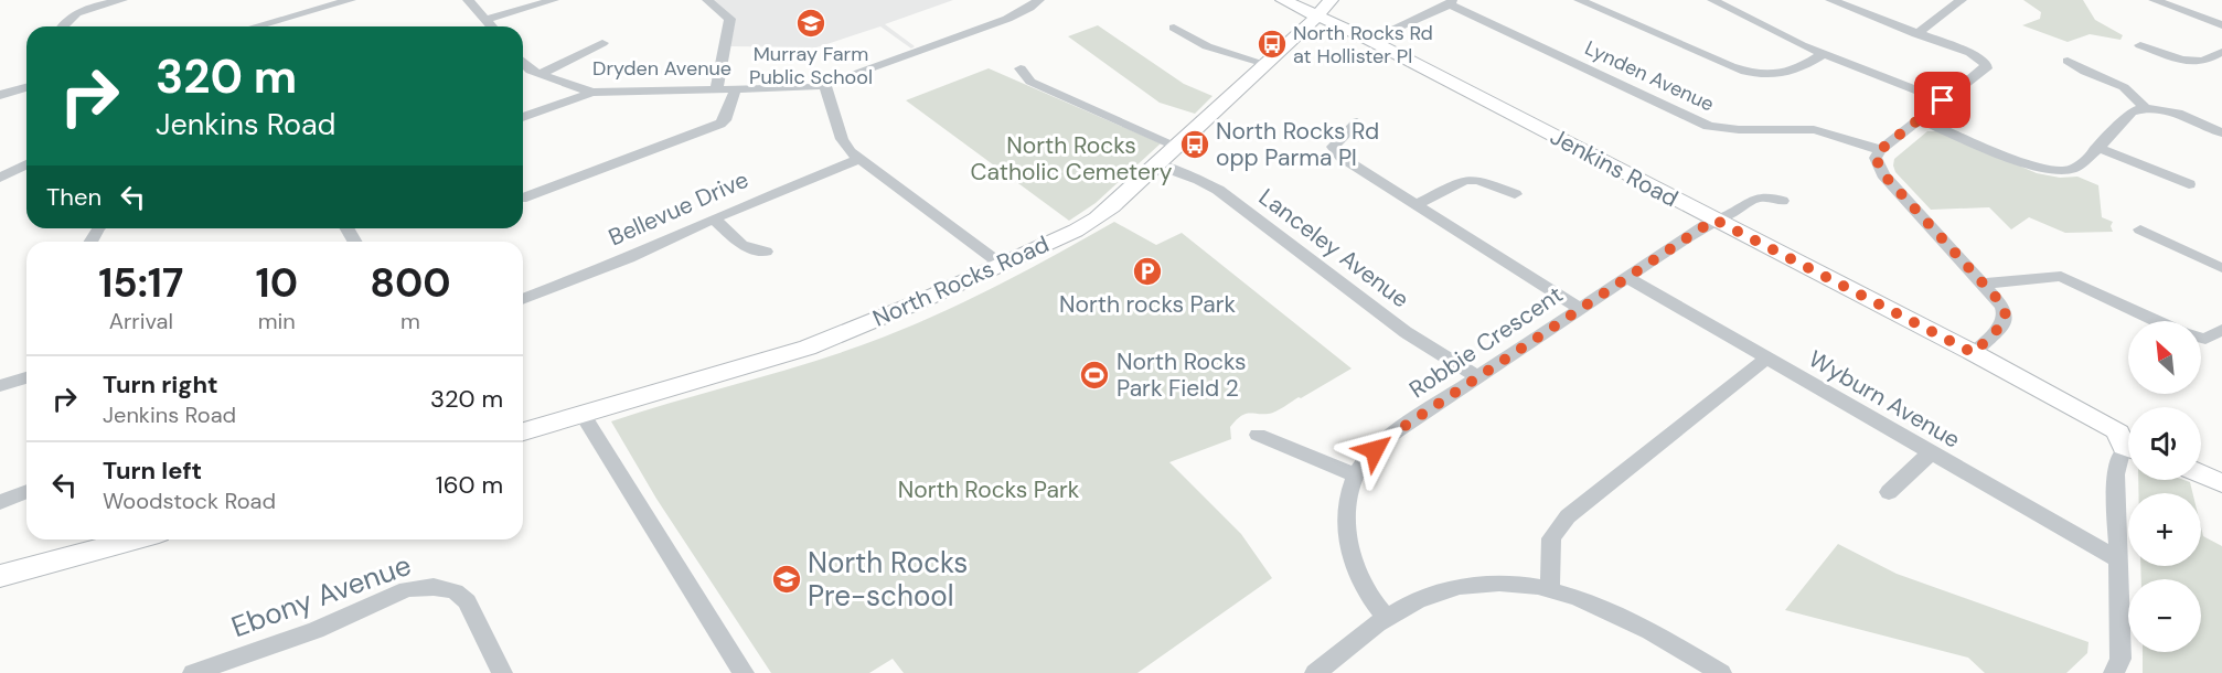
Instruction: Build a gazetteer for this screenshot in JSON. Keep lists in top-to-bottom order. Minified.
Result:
{"streets":{"main road":["Jenkins Road","North Rocks Road"],"street":["Dryden Avenue","Lynden Avenue","Bellevue Drive","Lanceley Avenue","Robbie Crescent","Wyburn Avenue","Ebony Avenue"]},"crossings":[["Jenkins Road","North Rocks Road"],["Jenkins Road","Robbie Crescent"],["Lanceley Avenue","North Rocks Road"],["Lanceley Avenue","Robbie Crescent"],["Robbie Crescent","Wyburn Avenue"]],"parks":["North Rocks Catholic Cemetery","North Rocks Park"],"places":{"school or university":["Murray Farm Public School","North Rocks Pre-school"],"bus stop":["North Rocks Rd at Hollister Pl","North Rocks Rd opp Parma Pl"],"parking":["North rocks Park"],"sports":["North Rocks Park Field 2"]},"north":"top left","page":{"turn":["320 m","Jenkins Road"],"then":"Then","eta":["15:17","Arrival","10","min","800","m"],"map_buttons":["+","−"],"list":[{"name":"Turn right","note":"Jenkins Road","value":"320 m"},{"name":"Turn left","note":"Woodstock Road","value":"160 m"}]}}
